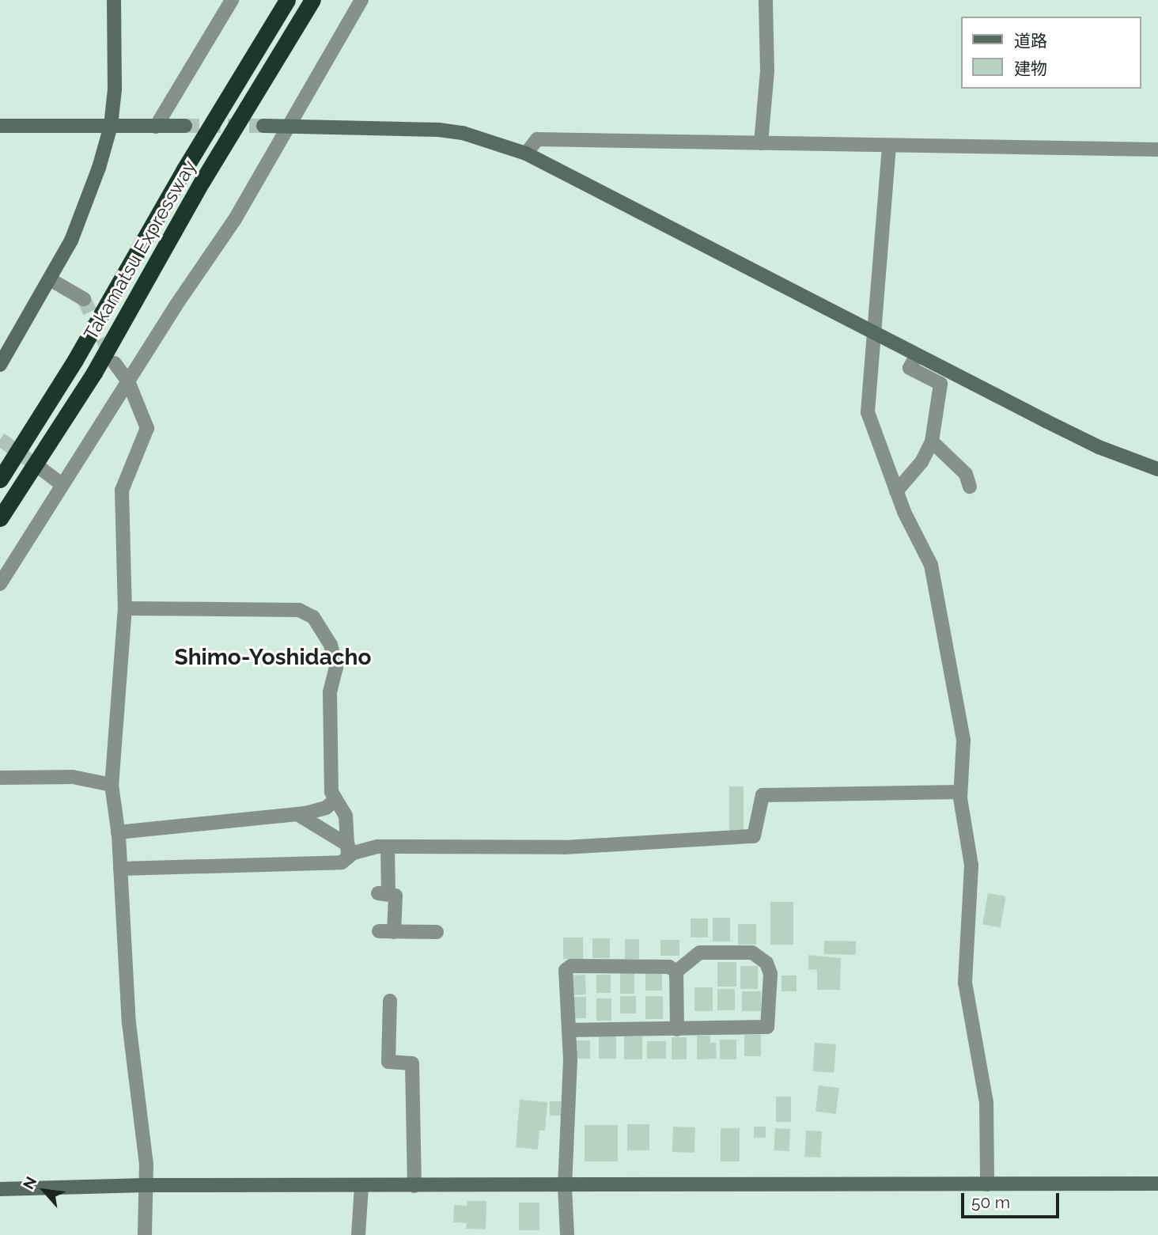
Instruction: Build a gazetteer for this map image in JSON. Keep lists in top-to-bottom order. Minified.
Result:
{"streets":{"highway":["Takamatsu Expressway"]},"districts":["Shimo-Yoshidacho"],"legend":["道路","建物"],"scale_bar":"50 m","north":"top left"}
